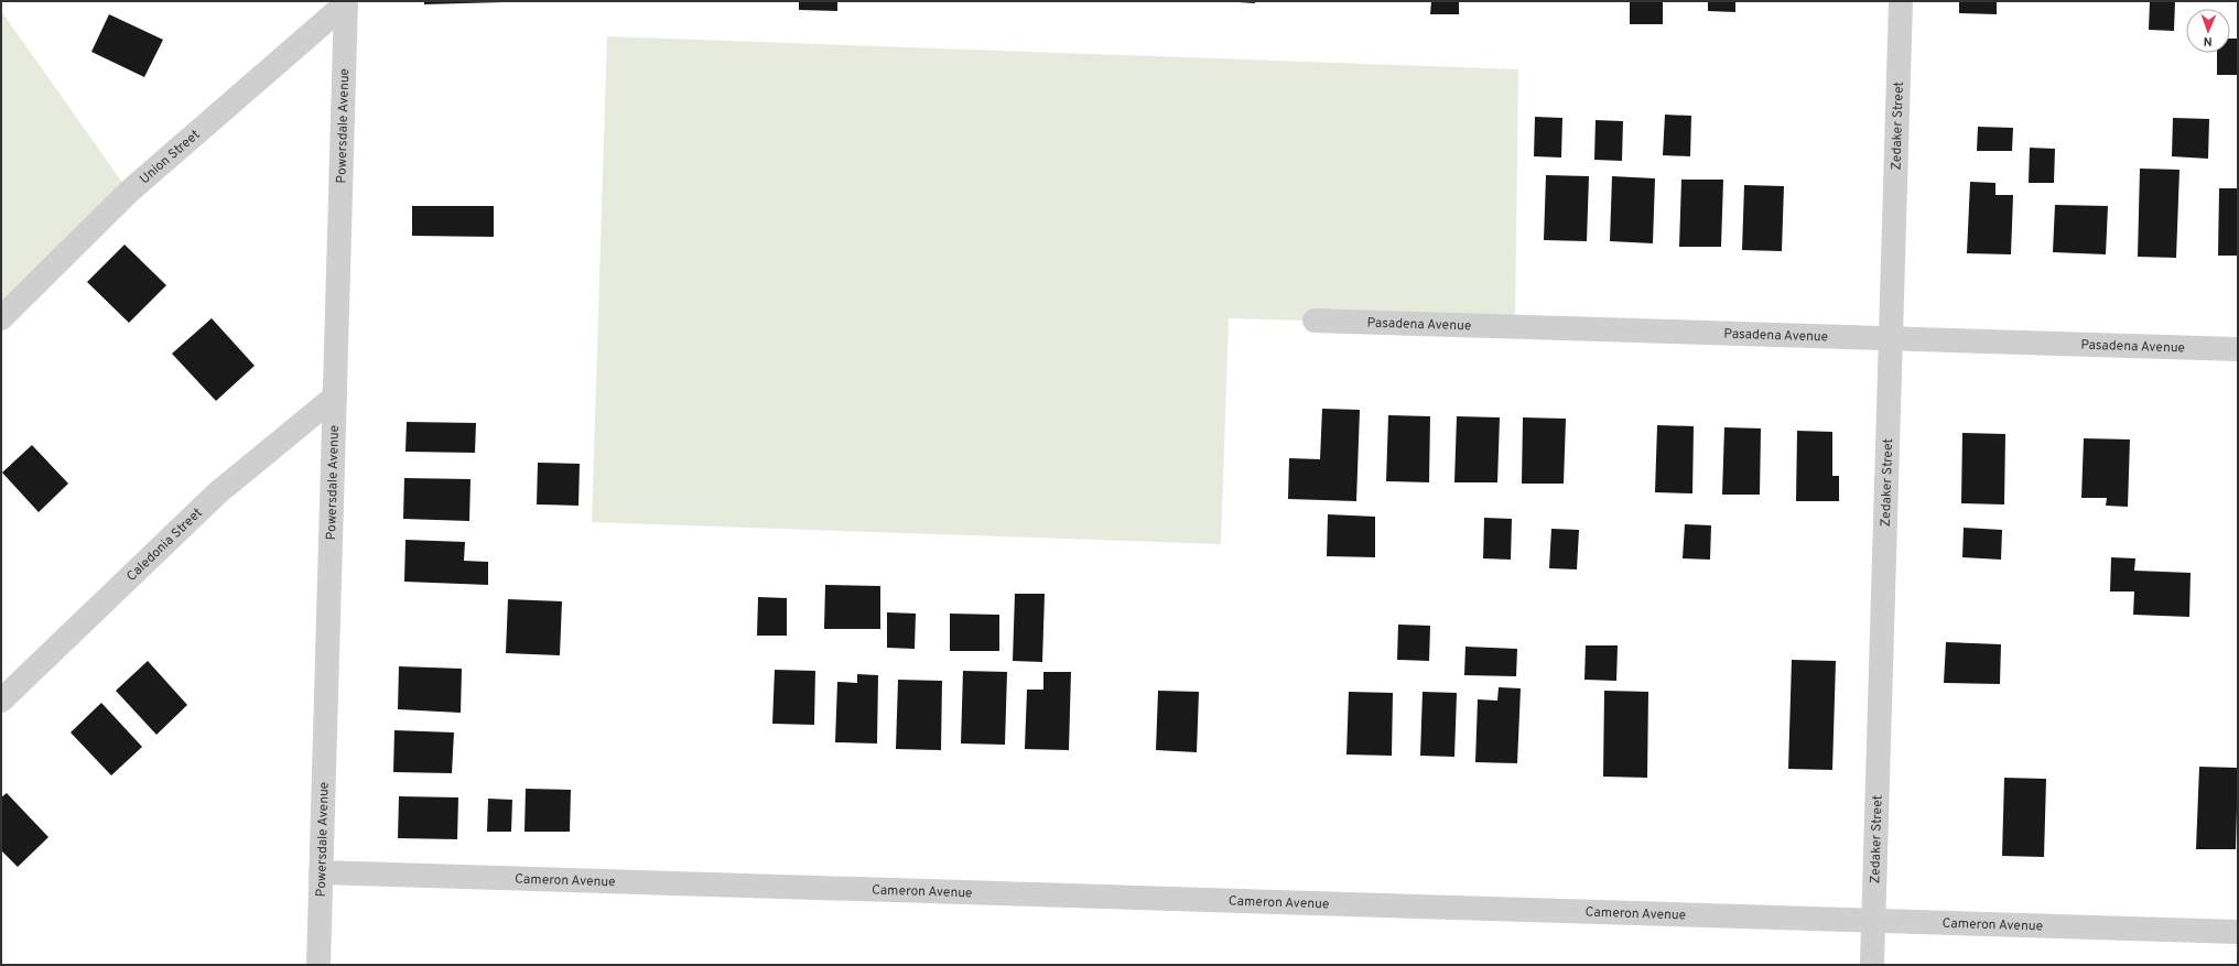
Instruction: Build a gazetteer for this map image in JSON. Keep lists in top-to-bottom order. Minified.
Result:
{"streets":{"street":["Powersdale Avenue","Zedaker Street","Union Street","Pasadena Avenue","Caledonia Street","Cameron Avenue"]},"crossings":[["Powersdale Avenue","Union Street"],["Powersdale Avenue","Caledonia Street"],["Powersdale Avenue","Cameron Avenue"],["Zedaker Street","Pasadena Avenue"],["Zedaker Street","Cameron Avenue"]],"north":"bottom"}
